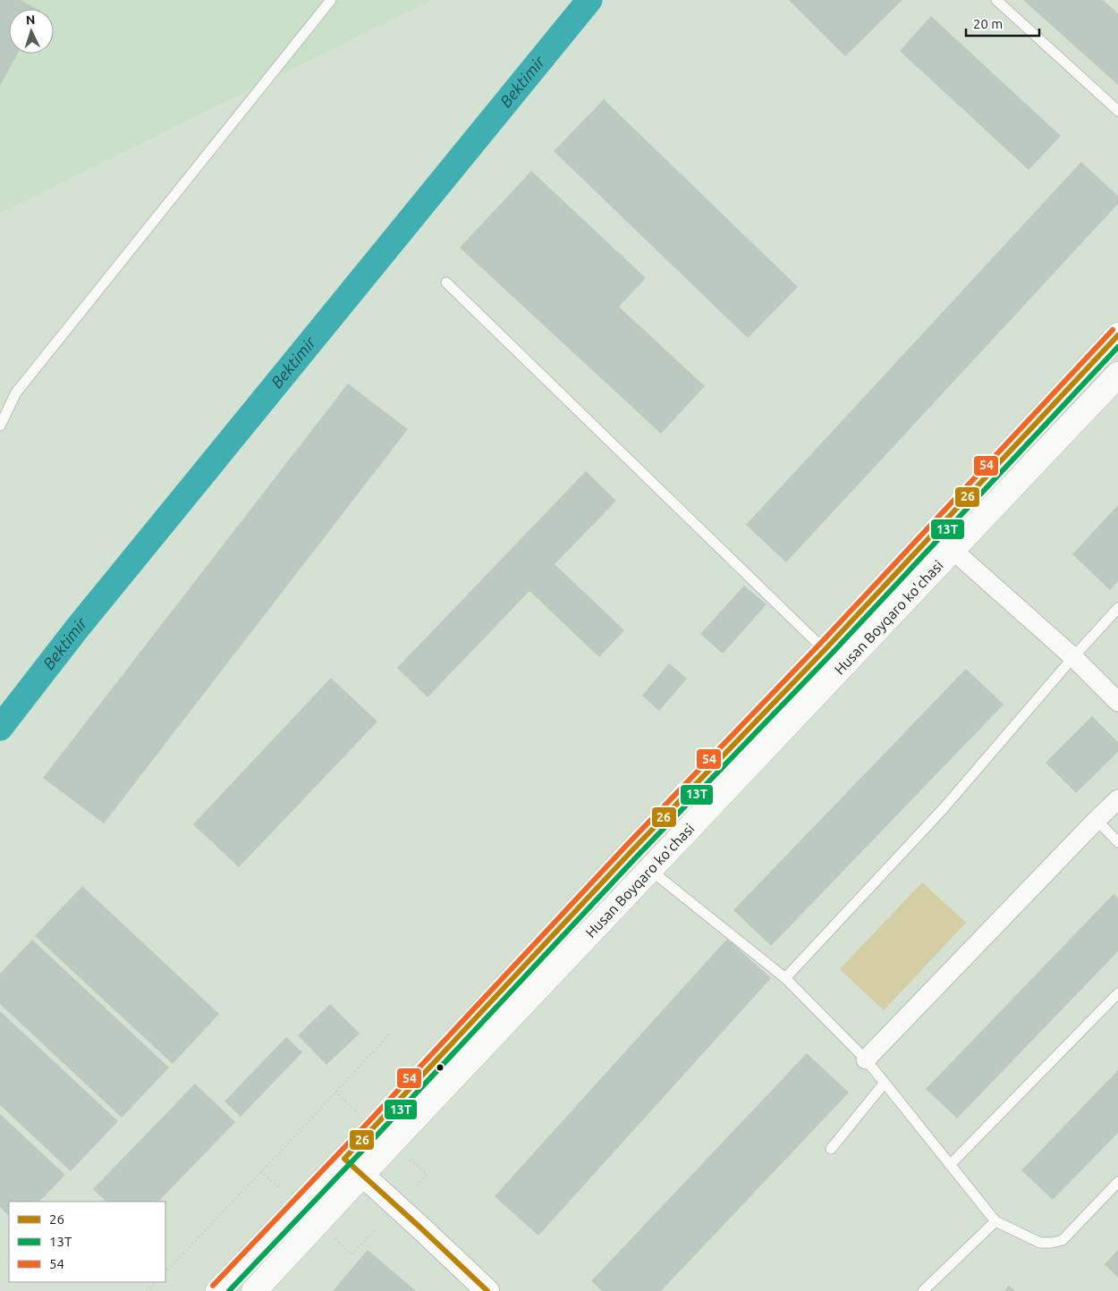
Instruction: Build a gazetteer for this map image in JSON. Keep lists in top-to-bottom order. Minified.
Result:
{"streets":{"main road":["Husan Boyqaro ko'chasi"]},"water":["Bektimir"],"lines":["transit line 54","transit line 26","transit line 13Т"],"legend":["26","13Т","54"],"scale_bar":"20 m","north":"top"}
